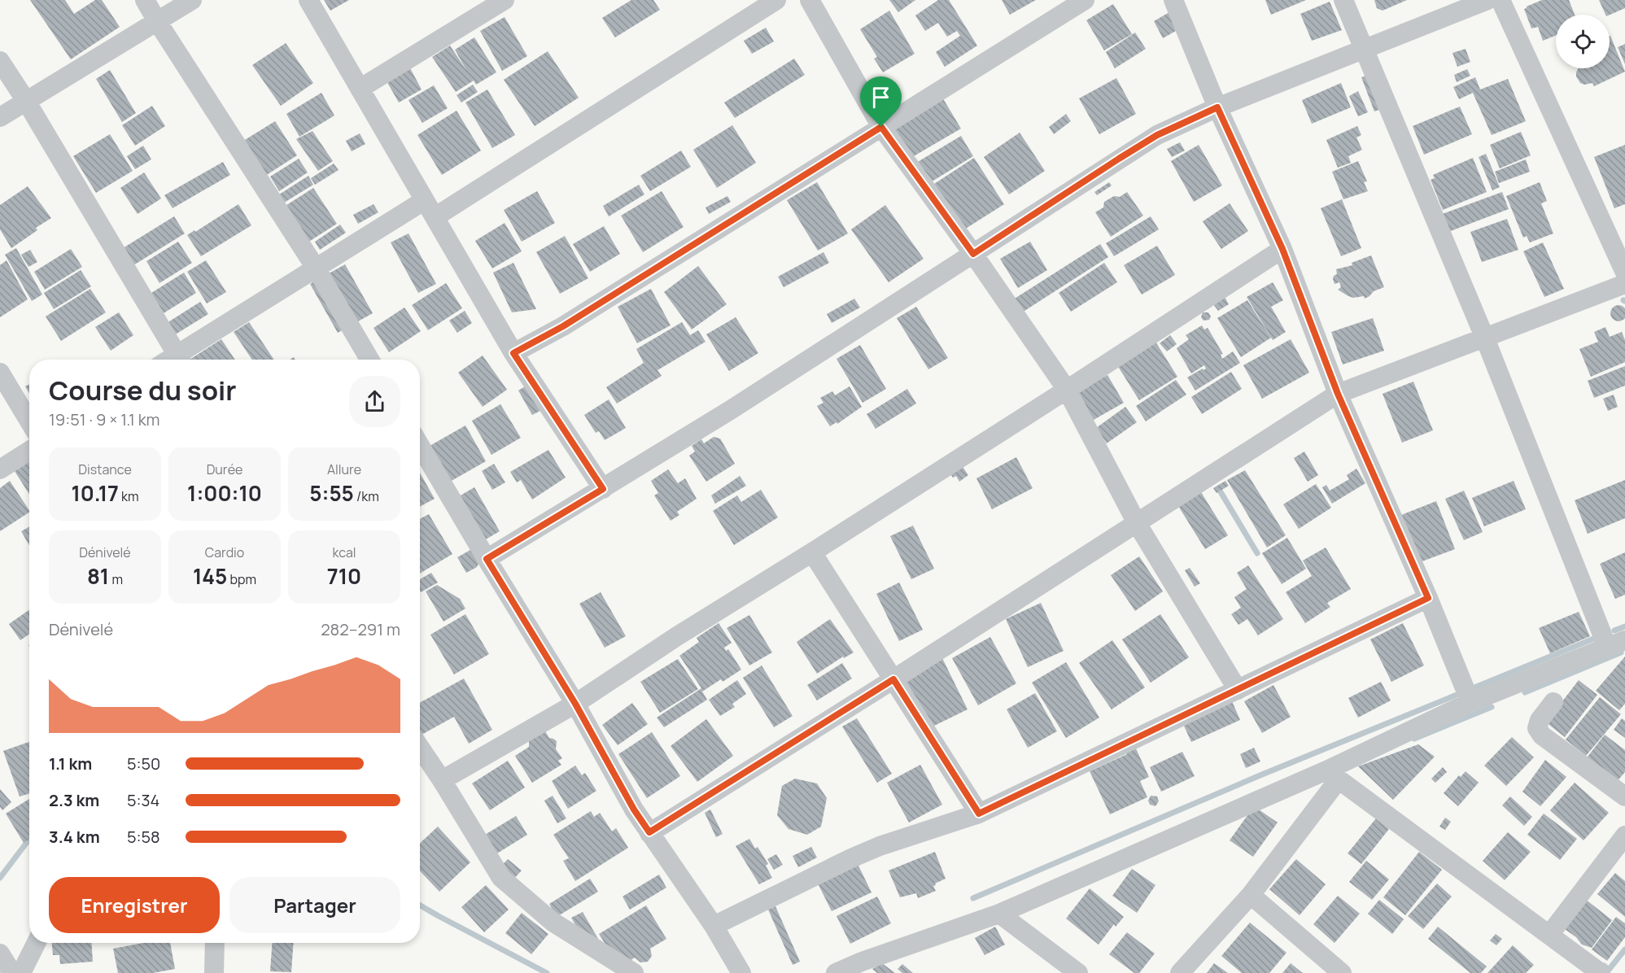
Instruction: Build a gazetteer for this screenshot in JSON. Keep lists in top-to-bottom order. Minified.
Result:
{"page":{"heading":["Course du soir","19:51 · 9 × 1.1 km"],"stats":[["Distance","10.17 km"],["Durée","1:00:10"],["Allure","5:55 /km"],["Dénivelé","81 m"],["Cardio","145 bpm"],["kcal","710"]],"chart":["Dénivelé","282–291 m"],"list":[{"name":"1.1 km","note":"5:50"},{"name":"2.3 km","note":"5:34"},{"name":"3.4 km","note":"5:58"}],"buttons":["Enregistrer","Partager"]}}
